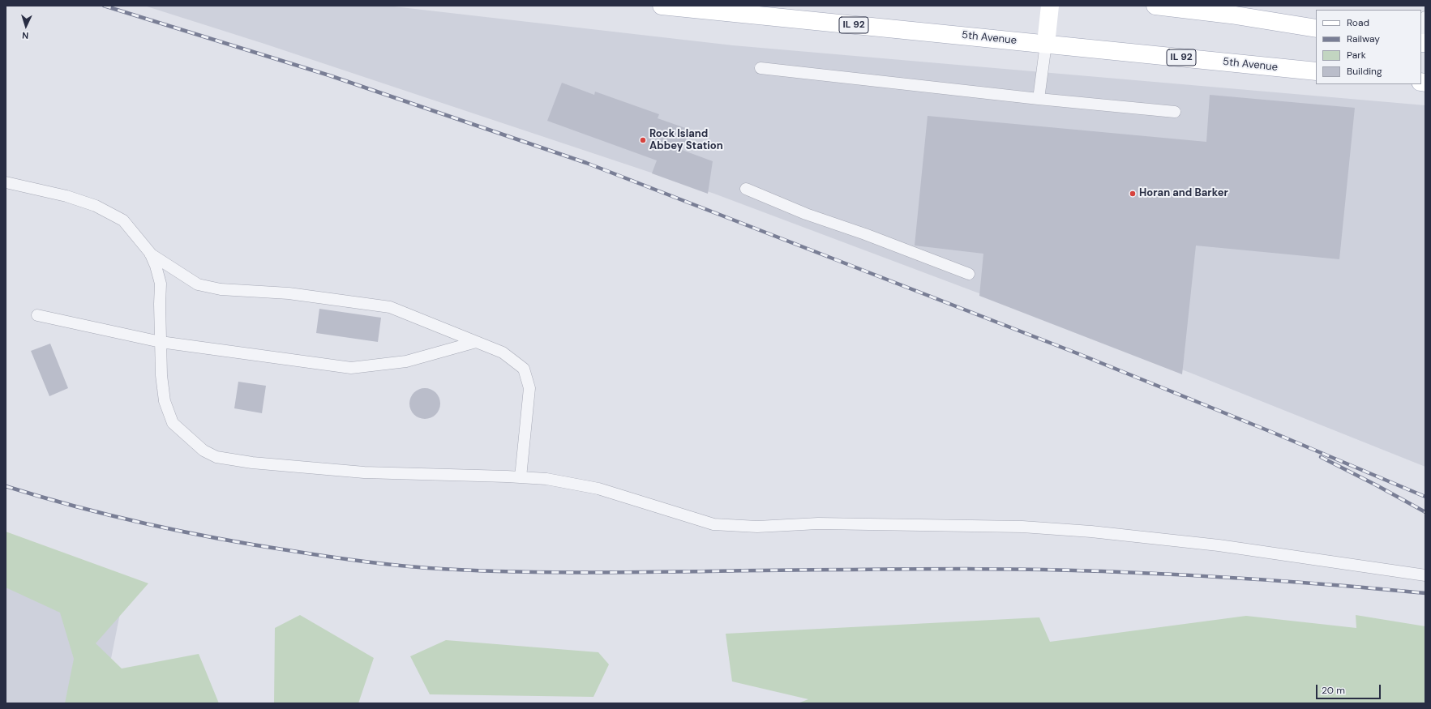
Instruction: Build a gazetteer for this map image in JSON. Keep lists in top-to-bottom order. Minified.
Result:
{"streets":{"main road":["IL 92","5th Avenue"]},"places":["Rock Island Abbey Station","Horan and Barker"],"legend":["Road","Railway","Park","Building"],"scale_bar":"20 m","north":"bottom"}
